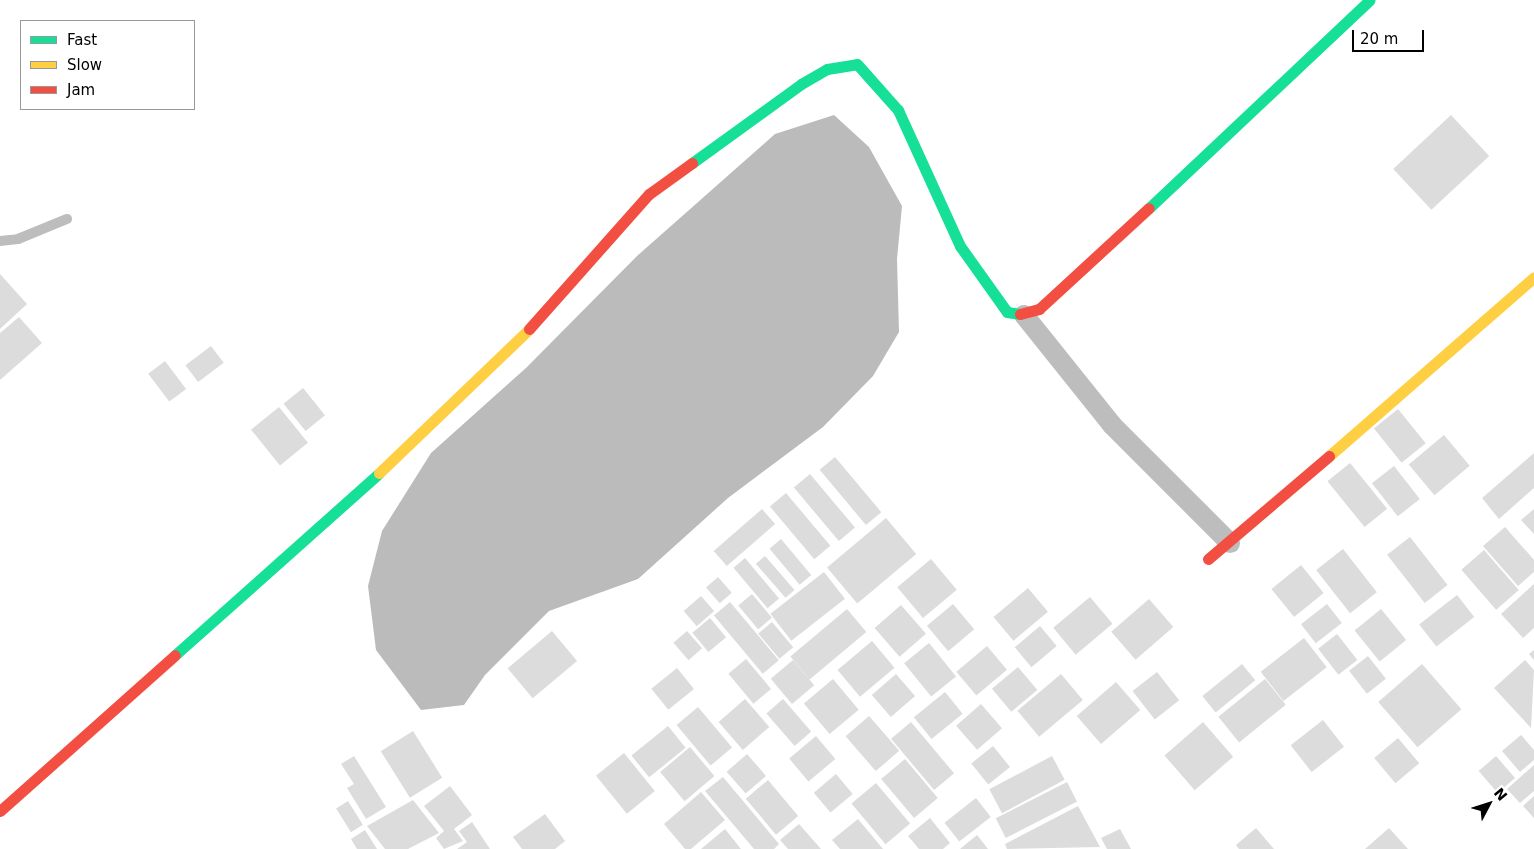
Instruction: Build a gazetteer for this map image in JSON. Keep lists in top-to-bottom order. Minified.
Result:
{"legend":["Fast","Slow","Jam"],"scale_bar":"20 m","north":"top right"}
